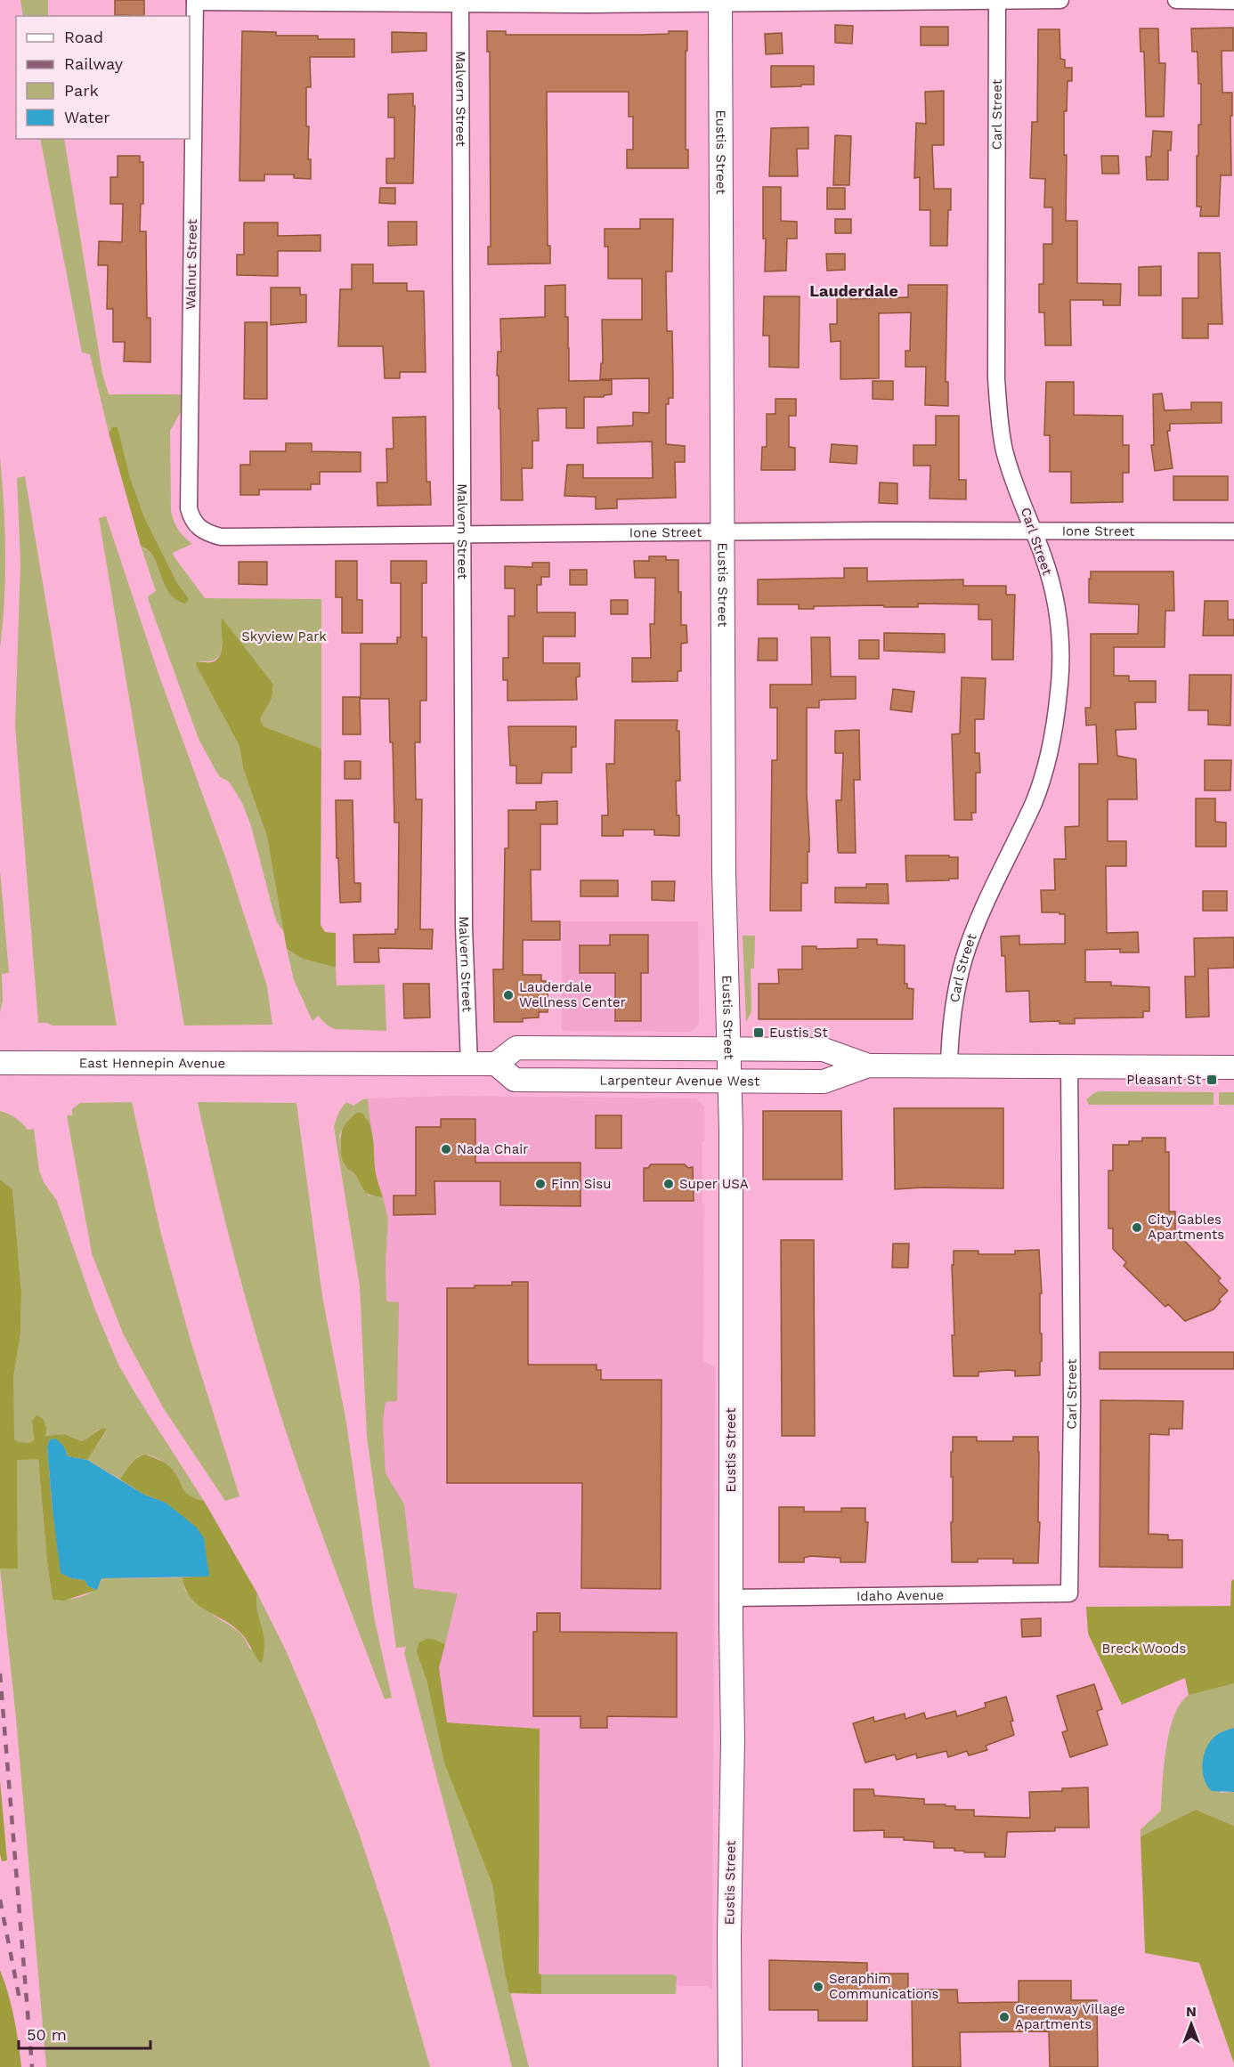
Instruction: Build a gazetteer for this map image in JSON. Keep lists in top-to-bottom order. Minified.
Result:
{"streets":{"street":["Malvern Street","Carl Street","Eustis Street","Walnut Street","Ione Street","East Hennepin Avenue","Larpenteur Avenue West","Idaho Avenue"]},"crossings":[["Malvern Street","Ione Street"],["Malvern Street","East Hennepin Avenue"],["Carl Street","Ione Street"],["Carl Street","Larpenteur Avenue West"],["Carl Street","Idaho Avenue"],["Eustis Street","Ione Street"],["Eustis Street","Larpenteur Avenue West"],["Eustis Street","Idaho Avenue"],["Walnut Street","Ione Street"]],"districts":["Lauderdale"],"parks":["Skyview Park","Breck Woods"],"places":{"other":["Lauderdale Wellness Center","Nada Chair","Finn Sisu","Super USA","City Gables Apartments","Seraphim Communications","Greenway Village Apartments"],"transit":["Eustis St","Pleasant St"]},"legend":["Road","Railway","Park","Water"],"scale_bar":"50 m","north":"top"}
